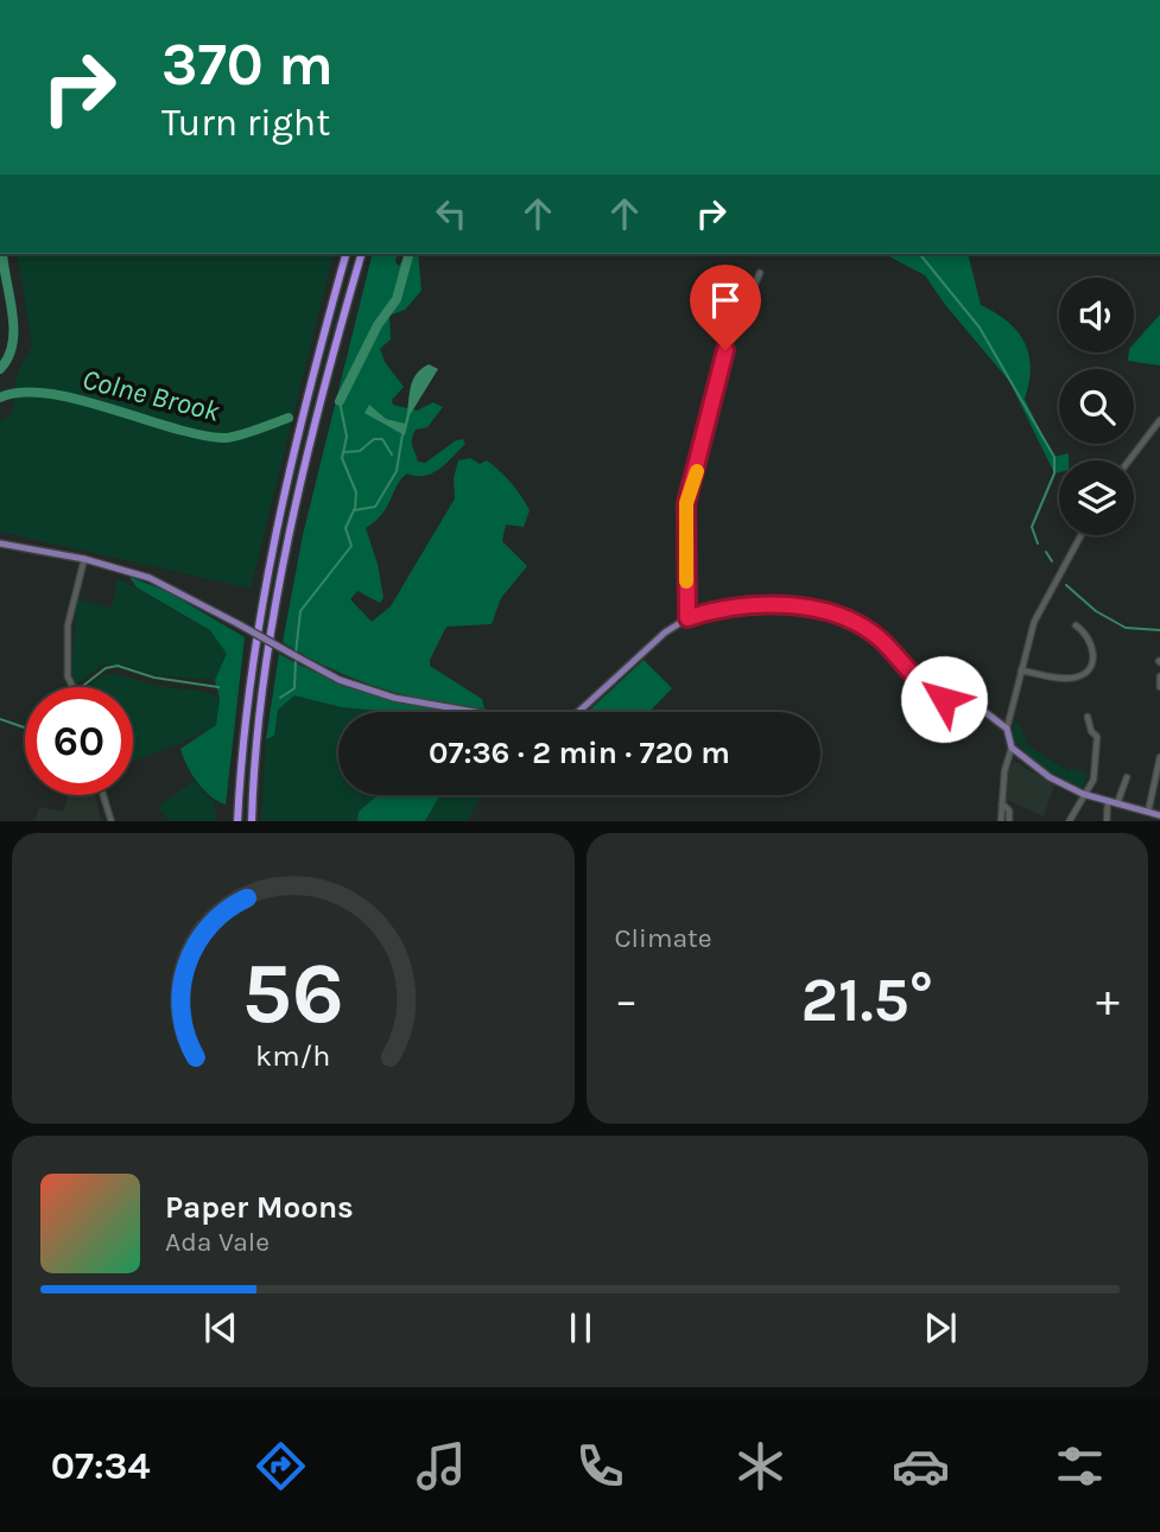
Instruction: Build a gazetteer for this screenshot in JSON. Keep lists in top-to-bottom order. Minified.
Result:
{"water":["Colne Brook"],"page":{"turn":["370 m","Turn right"],"limit":"60","trip":"07:36 · 2 min · 720 m","tile":"Climate","heat":["−","21.5°","+"],"song":["Paper Moons","Ada Vale"],"tabs":"07:34","gauge":["56","km/h"]}}
